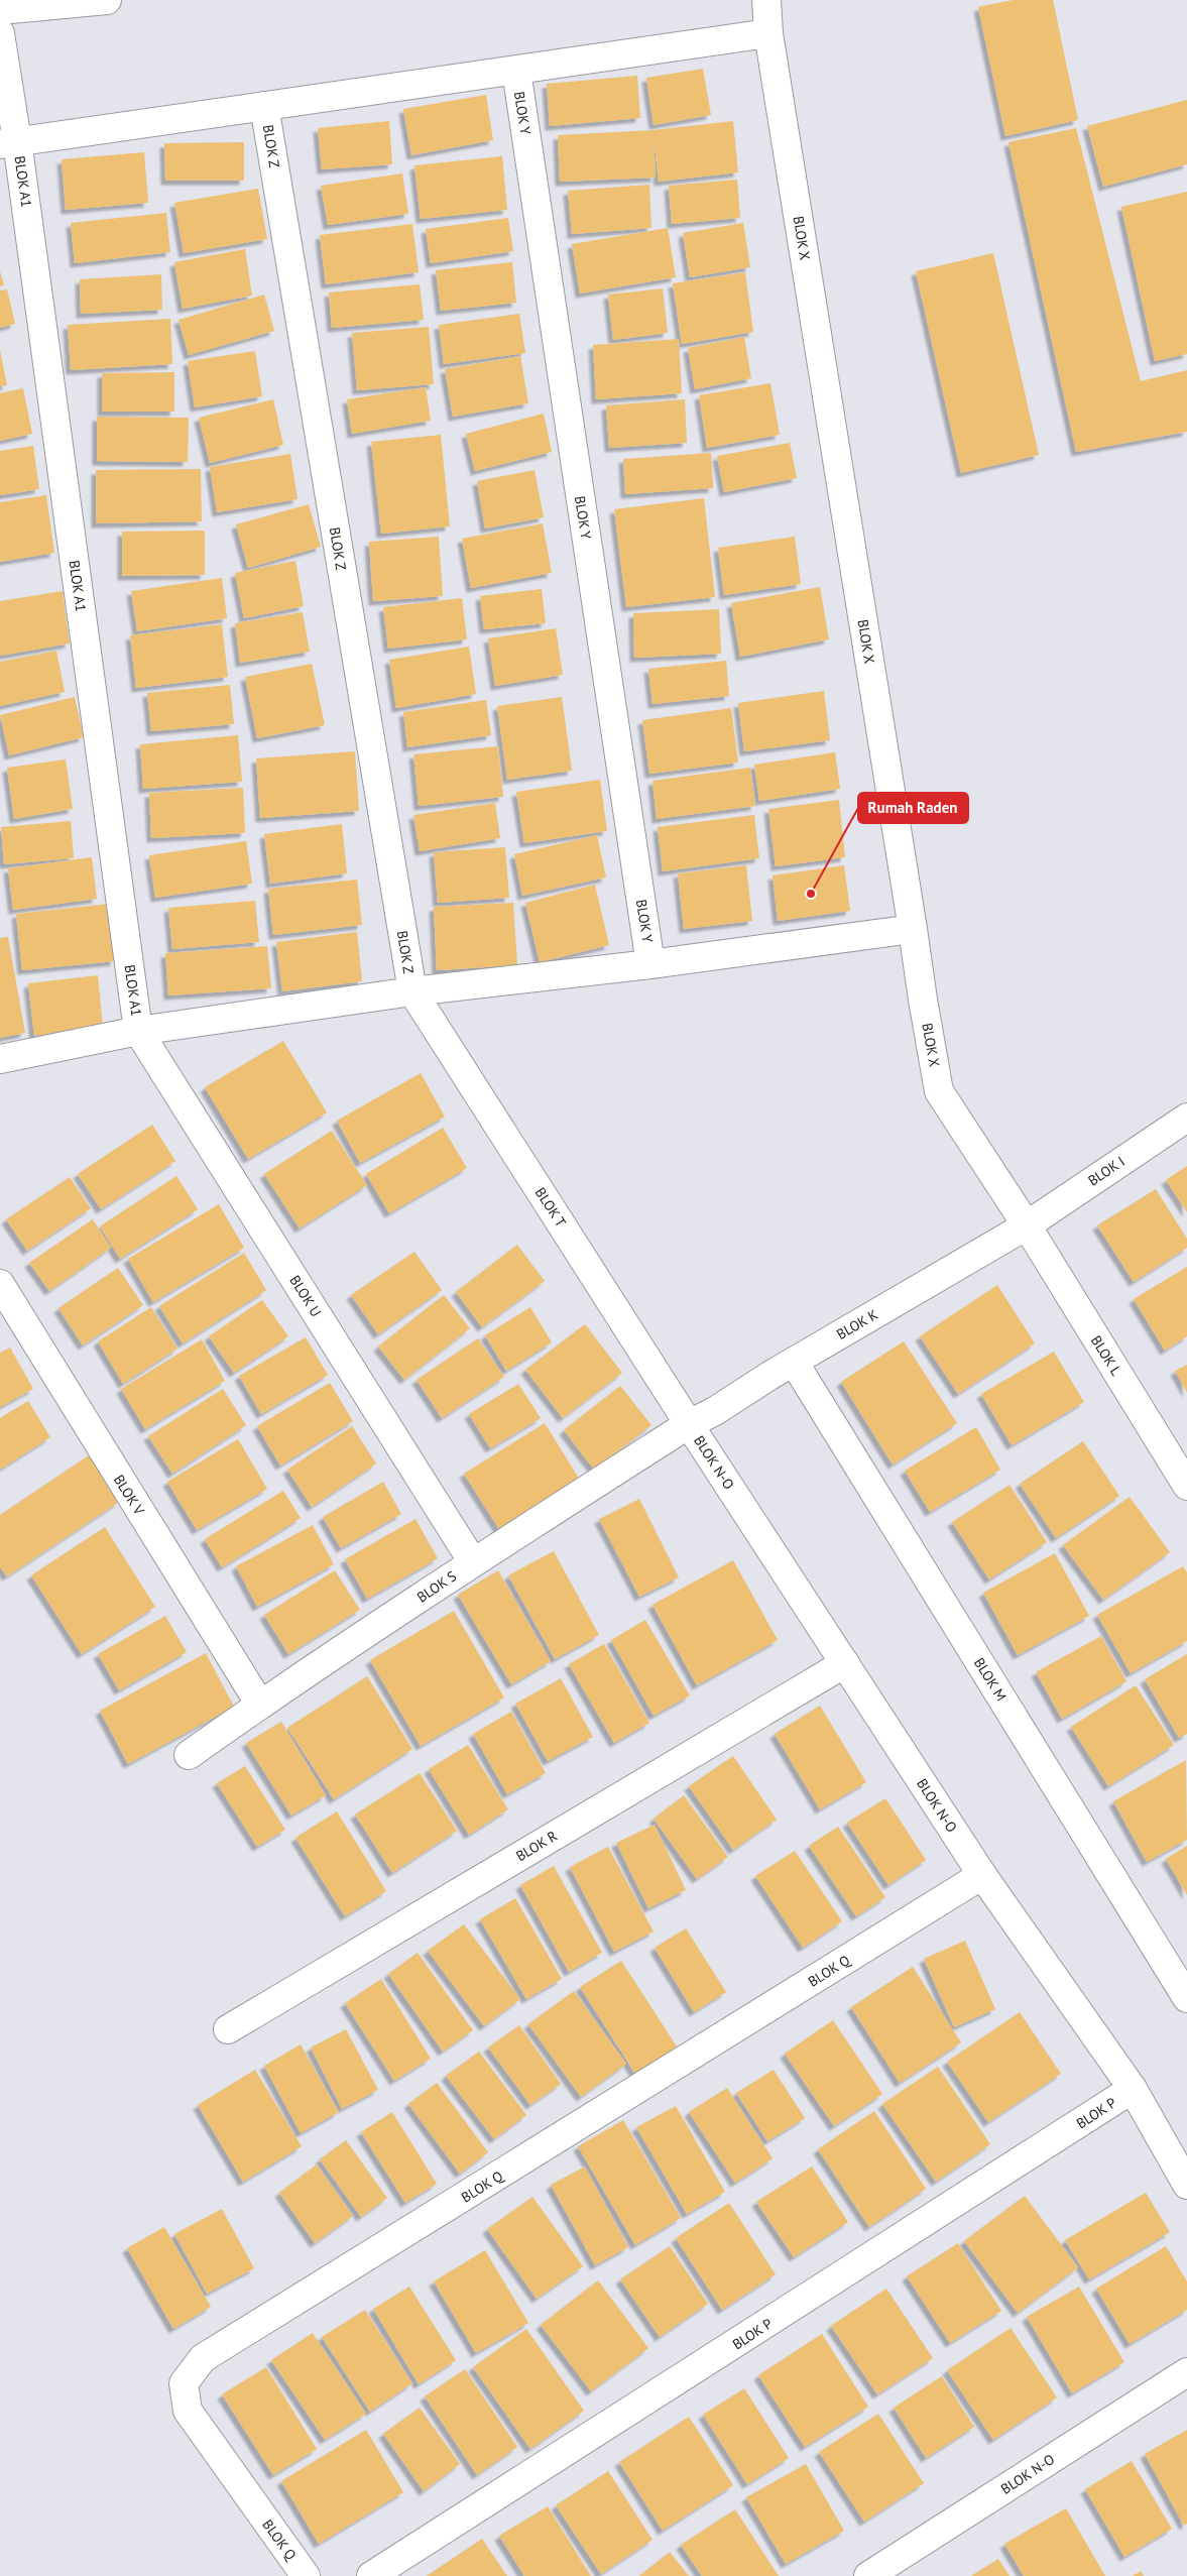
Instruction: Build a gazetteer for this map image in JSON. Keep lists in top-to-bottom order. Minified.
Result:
{"streets":{"street":["BLOK Y","BLOK Z","BLOK A1","BLOK X","BLOK I","BLOK T","BLOK U","BLOK K","BLOK L","BLOK N-O","BLOK V","BLOK S","BLOK M","BLOK R","BLOK Q","BLOK P"]},"crossings":[["BLOK Z","BLOK T"],["BLOK A1","BLOK U"],["BLOK X","BLOK I"],["BLOK X","BLOK K"],["BLOK X","BLOK L"],["BLOK I","BLOK K"],["BLOK I","BLOK L"],["BLOK T","BLOK K"],["BLOK T","BLOK N-O"],["BLOK T","BLOK S"],["BLOK U","BLOK S"],["BLOK K","BLOK L"],["BLOK K","BLOK N-O"],["BLOK K","BLOK S"],["BLOK K","BLOK M"],["BLOK N-O","BLOK S"],["BLOK N-O","BLOK R"],["BLOK N-O","BLOK Q"],["BLOK N-O","BLOK P"],["BLOK V","BLOK S"]],"places":["Rumah Raden"]}
